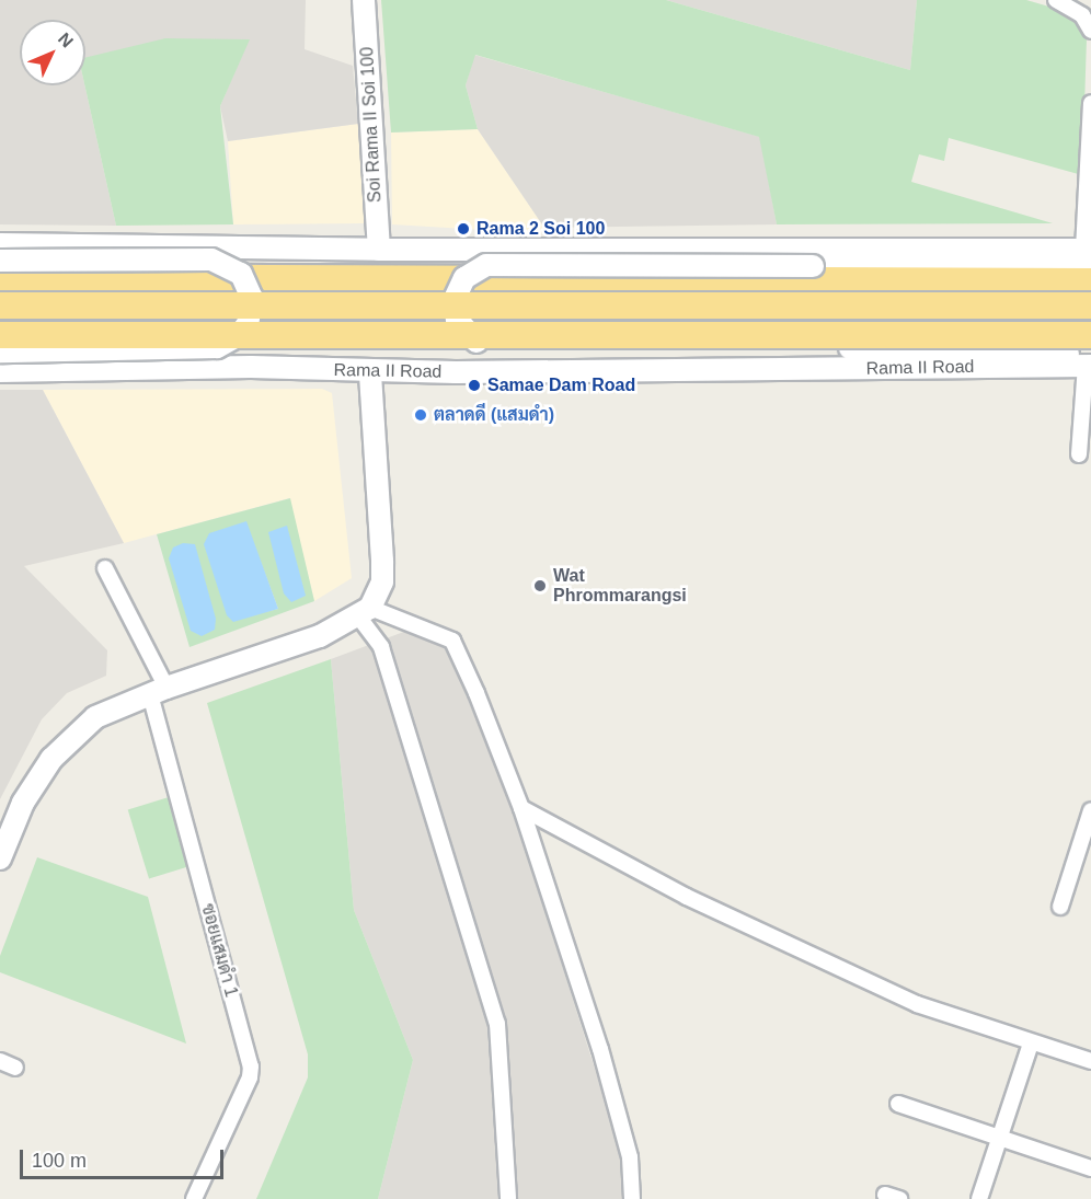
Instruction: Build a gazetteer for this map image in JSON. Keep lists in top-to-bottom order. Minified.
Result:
{"streets":{"highway":["Rama II Road"],"main road":["Soi Rama II Soi 100"],"street":["ซอยแสมดำ 1"]},"places":["Rama 2 Soi 100","Samae Dam Road","ตลาดดี (แสมดำ)","Wat Phrommarangsi"],"scale_bar":"100 m","north":"top right"}
